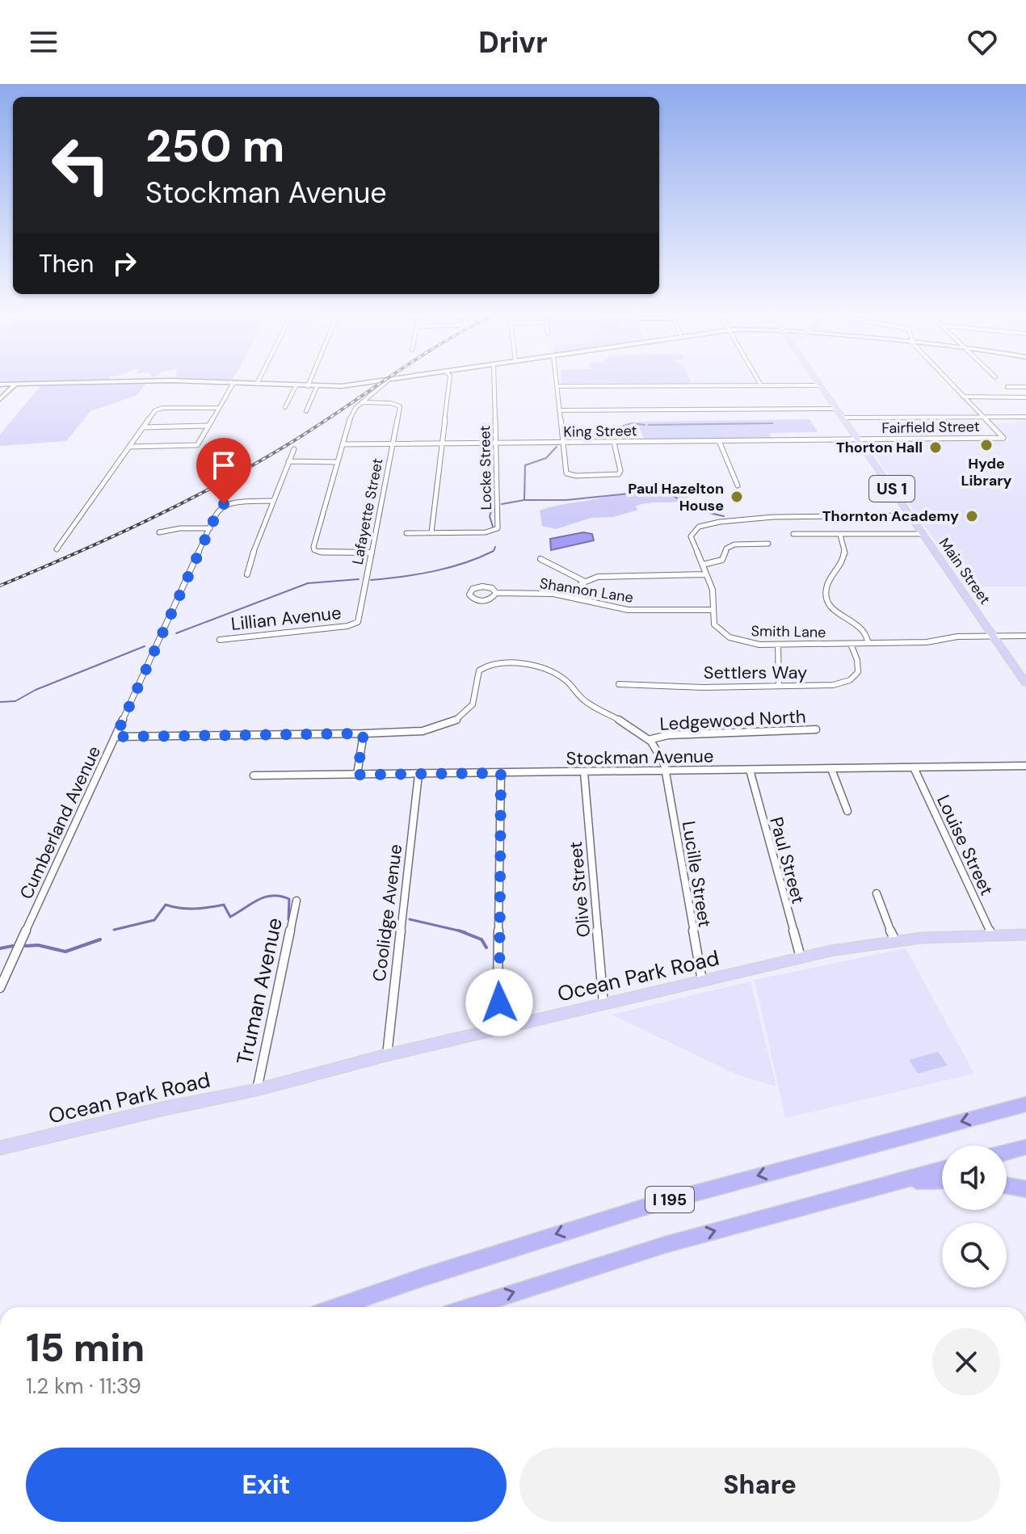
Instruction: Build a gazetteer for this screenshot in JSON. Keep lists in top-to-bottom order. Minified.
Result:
{"streets":{"highway":["I 195"],"main road":["US 1","Main Street","Ocean Park Road"],"street":["Fairfield Street","King Street","Locke Street","Lafayette Street","Shannon Lane","Lillian Avenue","Smith Lane","Settlers Way","Ledgewood North","Stockman Avenue","Cumberland Avenue","Louise Street","Paul Street","Lucille Street","Olive Street","Coolidge Avenue","Truman Avenue"]},"crossings":[["Fairfield Street","King Street"],["Fairfield Street","Main Street"],["King Street","Locke Street"],["King Street","Lafayette Street"],["King Street","Main Street"],["Lafayette Street","Lillian Avenue"],["Main Street","Smith Lane"],["Shannon Lane","Smith Lane"],["Smith Lane","Settlers Way"],["Ledgewood North","Lucille Street"],["Stockman Avenue","Louise Street"],["Stockman Avenue","Paul Street"],["Stockman Avenue","Lucille Street"],["Stockman Avenue","Olive Street"],["Stockman Avenue","Coolidge Avenue"],["Louise Street","Ocean Park Road"],["Paul Street","Ocean Park Road"],["Lucille Street","Ocean Park Road"],["Olive Street","Ocean Park Road"],["Coolidge Avenue","Ocean Park Road"],["Ocean Park Road","Truman Avenue"]],"places":["Hyde Library","Thorton Hall","Paul Hazelton House","Thornton Academy"],"page":{"header":"Drivr","turn":["250 m","Stockman Avenue"],"then":"Then","heading":["15 min","1.2 km · 11:39"],"buttons":["Exit","Share"]}}
